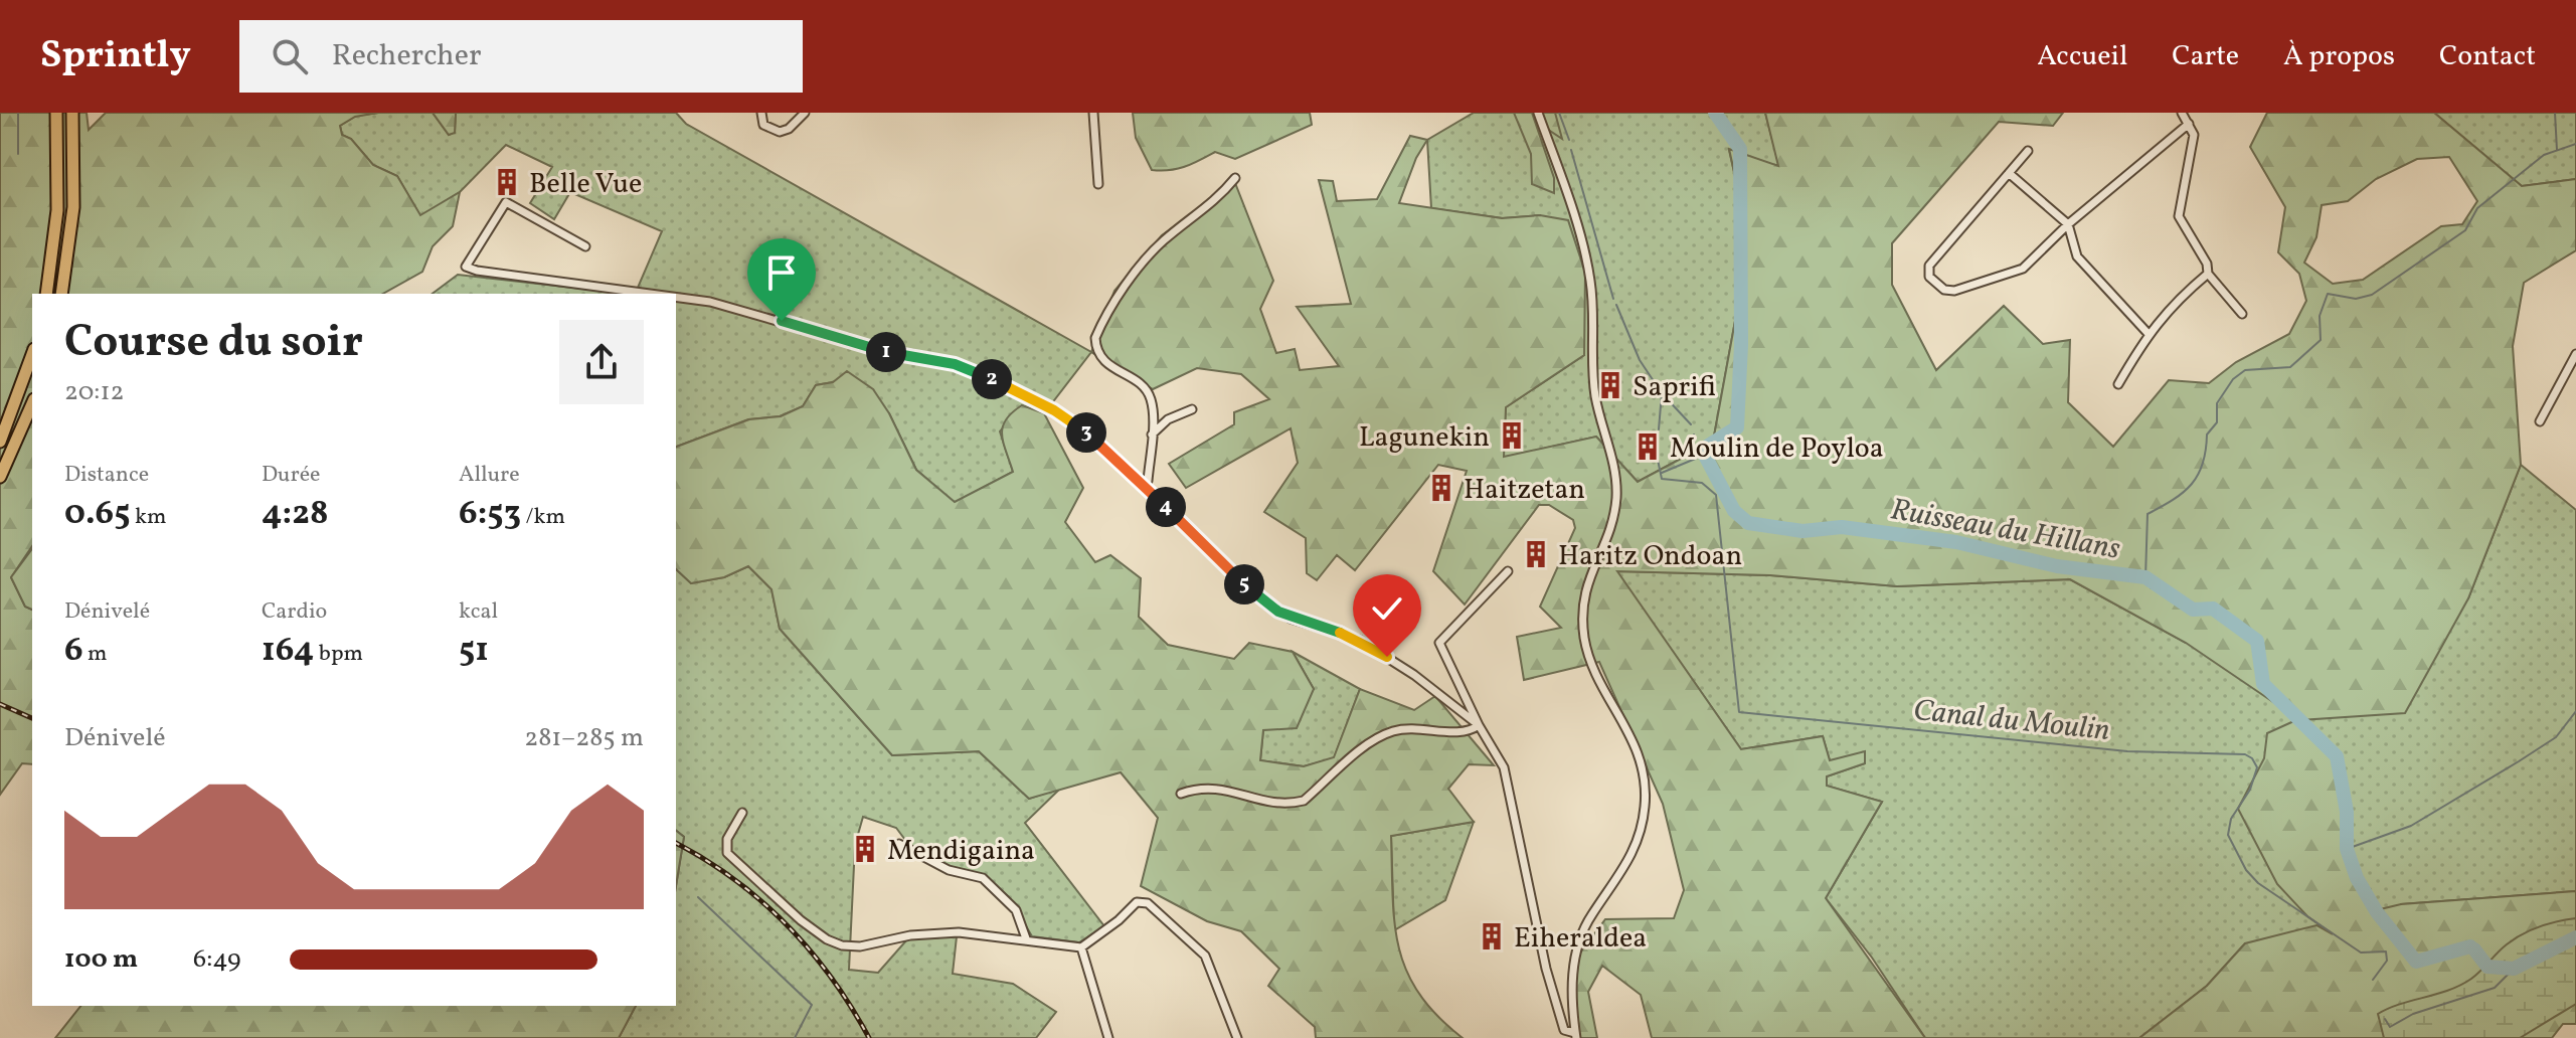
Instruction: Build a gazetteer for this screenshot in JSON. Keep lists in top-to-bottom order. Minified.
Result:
{"water":["Ruisseau du Hillans","Canal du Moulin"],"places":{"building":["Belle Vue","Saprifi","Lagunekin","Moulin de Poyloa","Haitzetan","Haritz Ondoan","Mendigaina","Eiheraldea"]},"page":{"header":"Sprintly","search":"Rechercher","nav":["Accueil","Carte","À propos","Contact"],"heading":["Course du soir","20:12"],"pins":["1","2","3","4","5"],"stats":[["Distance","0.65 km"],["Durée","4:28"],["Allure","6:53 /km"],["Dénivelé","6 m"],["Cardio","164 bpm"],["kcal","51"]],"chart":["Dénivelé","281–285 m"],"list":[{"name":"100 m","note":"6:49"}]}}
